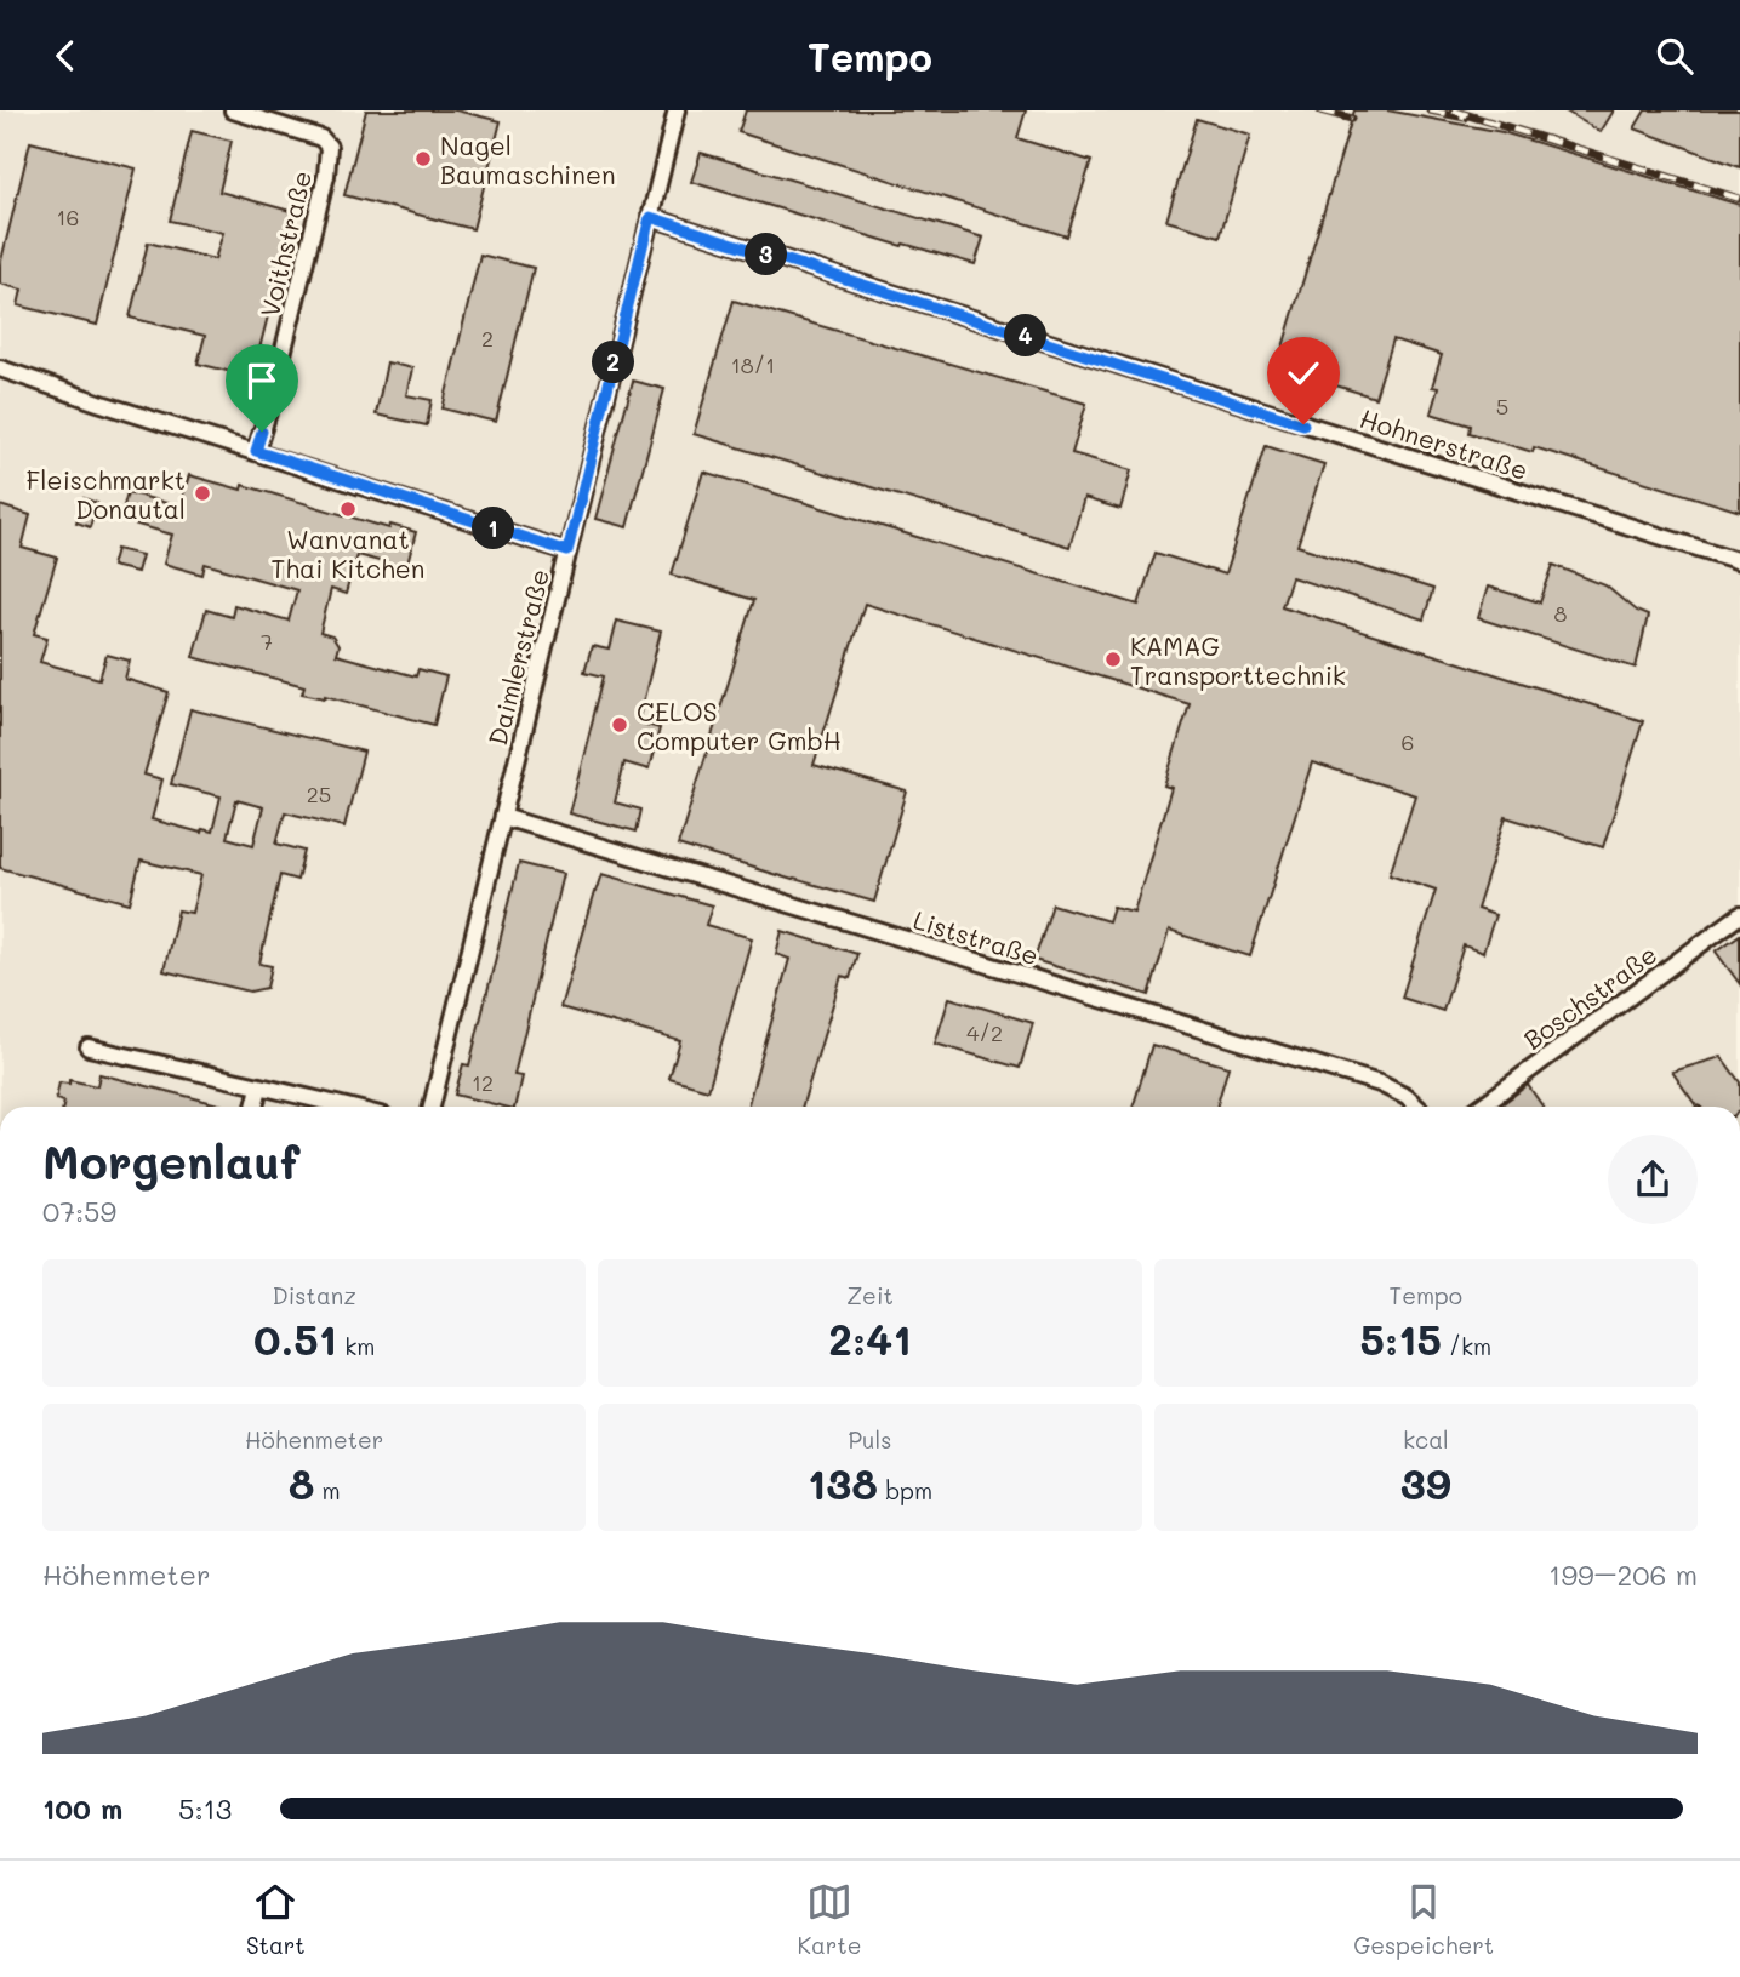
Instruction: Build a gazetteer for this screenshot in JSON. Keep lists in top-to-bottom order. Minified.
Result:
{"streets":{"street":["Voithstraße","Hohnerstraße","Daimlerstraße","Liststraße","Boschstraße"]},"crossings":[["Hohnerstraße","Daimlerstraße"],["Daimlerstraße","Liststraße"]],"places":["Nagel Baumaschinen","Fleischmarkt Donautal","Wanvanat Thai Kitchen","KAMAG Transporttechnik","CELOS Computer GmbH"],"house_numbers":["16","2","18/1","5","8","7","6","25","4/2","12"],"page":{"header":"Tempo","pins":["3","4","2","1"],"heading":["Morgenlauf","07:59"],"stats":[["Distanz","0.51 km"],["Zeit","2:41"],["Tempo","5:15 /km"],["Höhenmeter","8 m"],["Puls","138 bpm"],["kcal","39"]],"chart":["Höhenmeter","199–206 m"],"list":[{"name":"100 m","note":"5:13"}],"tabs":["Start","Karte","Gespeichert"]}}
